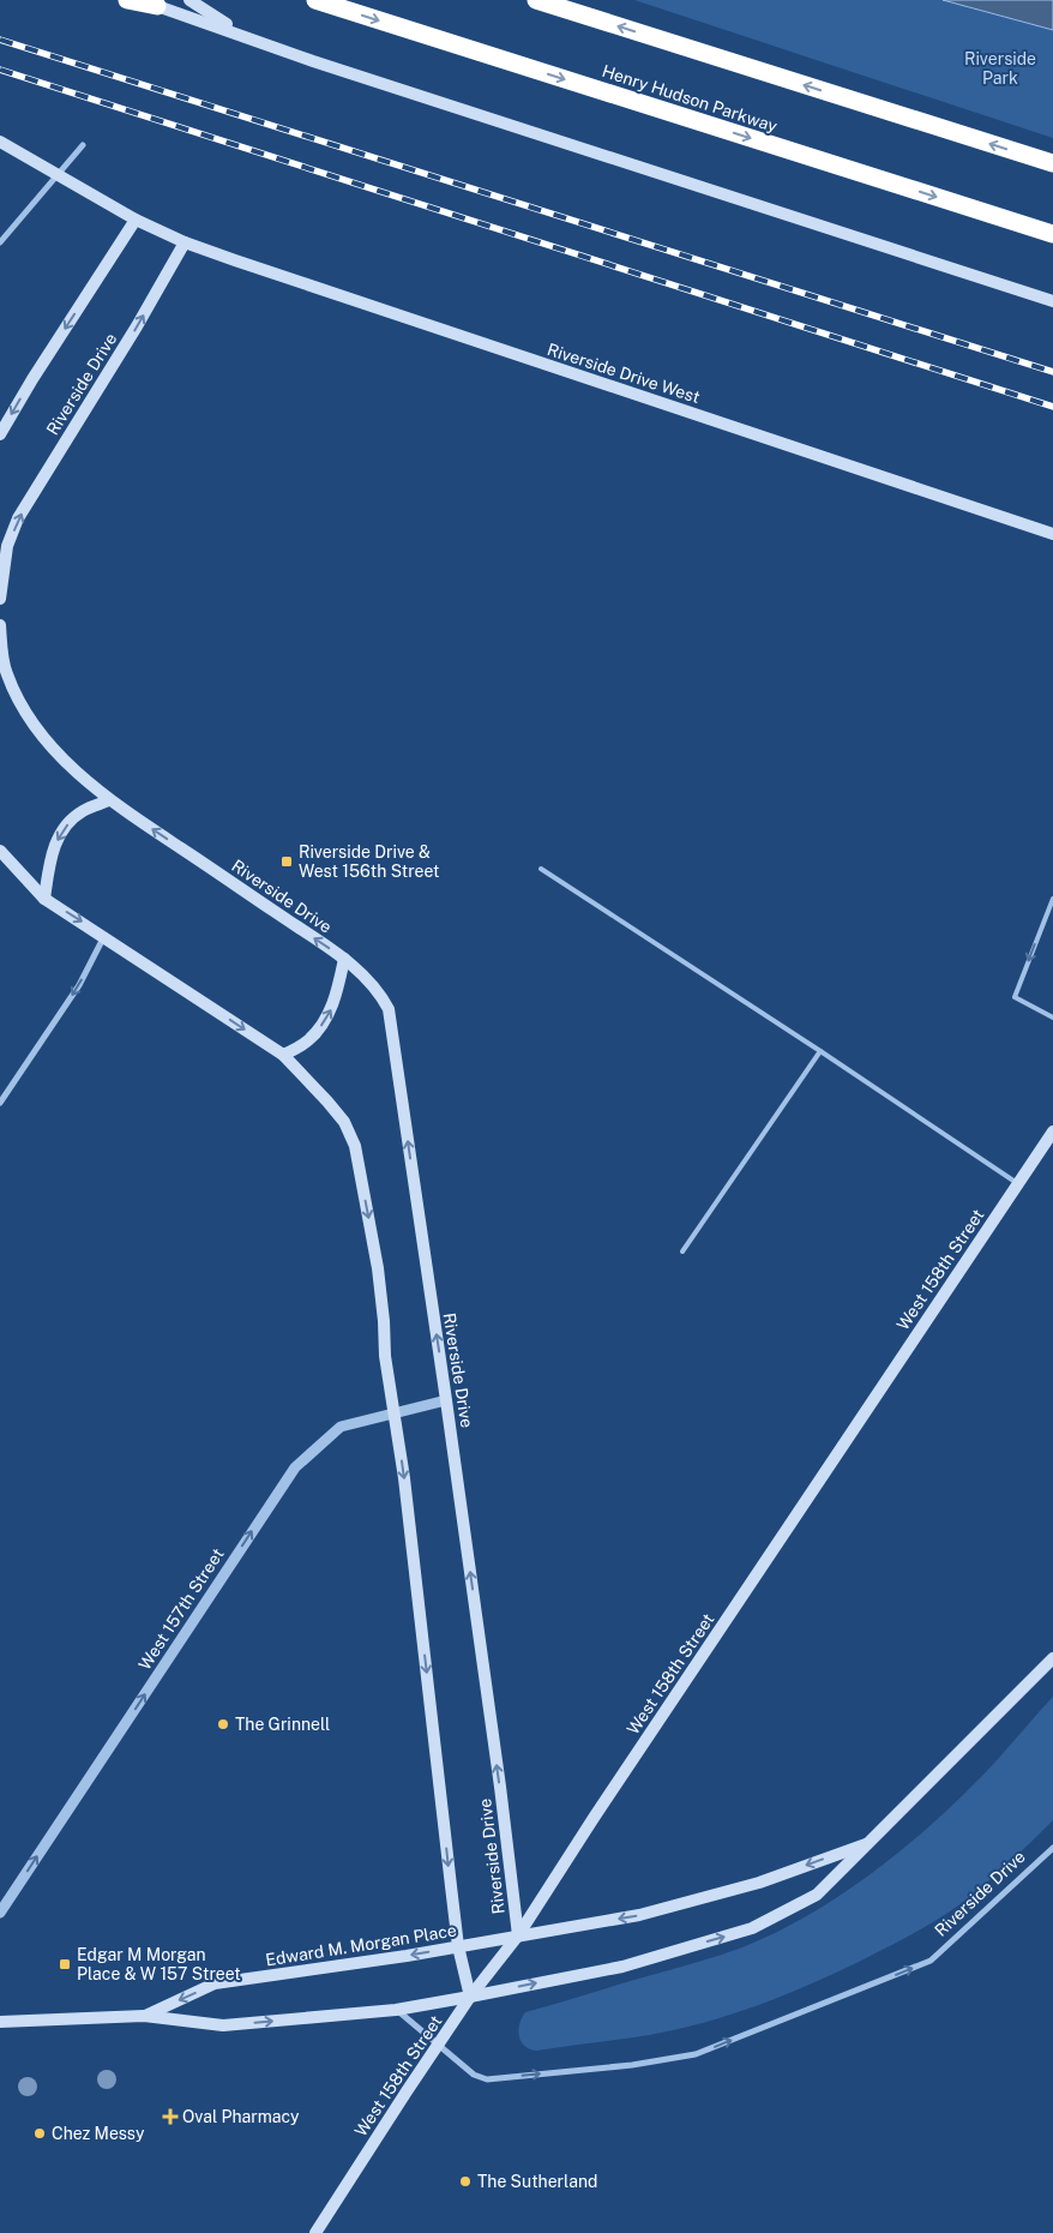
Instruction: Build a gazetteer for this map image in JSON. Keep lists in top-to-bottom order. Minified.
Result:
{"streets":{"highway":["Henry Hudson Parkway"],"main road":["Riverside Drive West","Riverside Drive","West 158th Street","Edward M. Morgan Place"],"street":["West 157th Street"]},"crossings":[["Riverside Drive West","Riverside Drive"],["Riverside Drive","West 158th Street"],["Riverside Drive","West 157th Street"],["Riverside Drive","Edward M. Morgan Place"],["West 158th Street","Edward M. Morgan Place"]],"one_way":["West 157th Street"],"parks":["Riverside Park"],"places":{"transit":["Riverside Drive & West 156th Street","Edgar M Morgan Place & W 157 Street"],"other":["The Grinnell","Chez Messy","The Sutherland"],"health":["Oval Pharmacy"]}}
